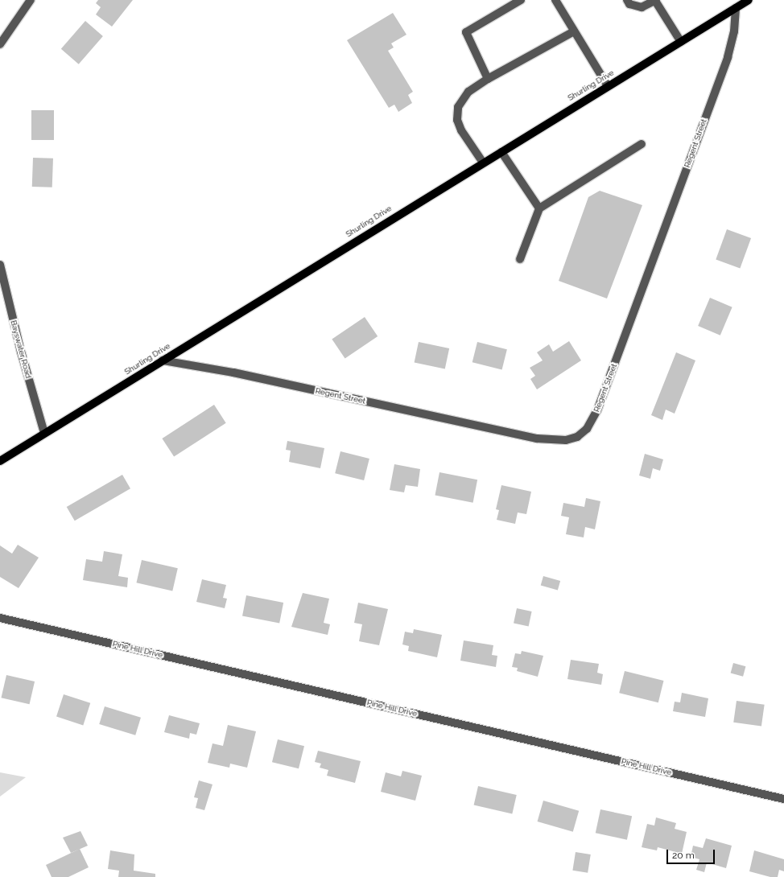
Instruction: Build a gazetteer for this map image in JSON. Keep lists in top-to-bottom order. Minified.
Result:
{"streets":{"main road":["Shurling Drive"],"street":["Regent Street","Bayswater Road","Pine Hill Drive"]},"crossings":[["Shurling Drive","Regent Street"],["Shurling Drive","Bayswater Road"]],"scale_bar":"20 m"}
